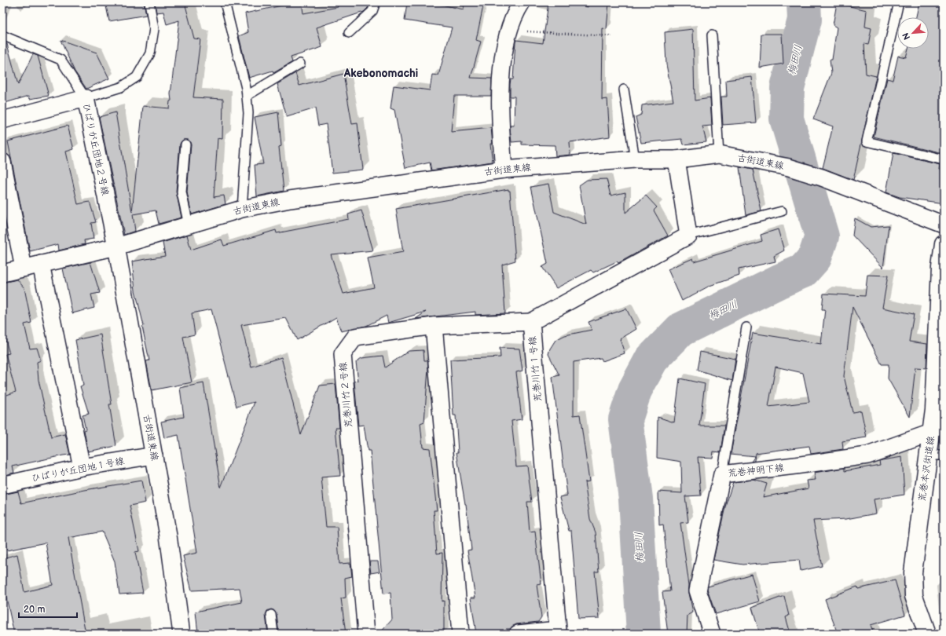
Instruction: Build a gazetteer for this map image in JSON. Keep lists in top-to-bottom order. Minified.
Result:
{"streets":{"street":["ひばりが丘団地２号線","古街道東線","荒巻川竹１号線","荒巻川竹２号線","荒巻本沢街道線","ひばりが丘団地１号線","荒巻神明下線"]},"crossings":[["ひばりが丘団地２号線","古街道東線"],["古街道東線","ひばりが丘団地１号線"],["荒巻川竹１号線","荒巻川竹２号線"],["荒巻本沢街道線","荒巻神明下線"]],"districts":["Akebonomachi"],"water":["梅田川"],"scale_bar":"20 m","north":"bottom left"}
